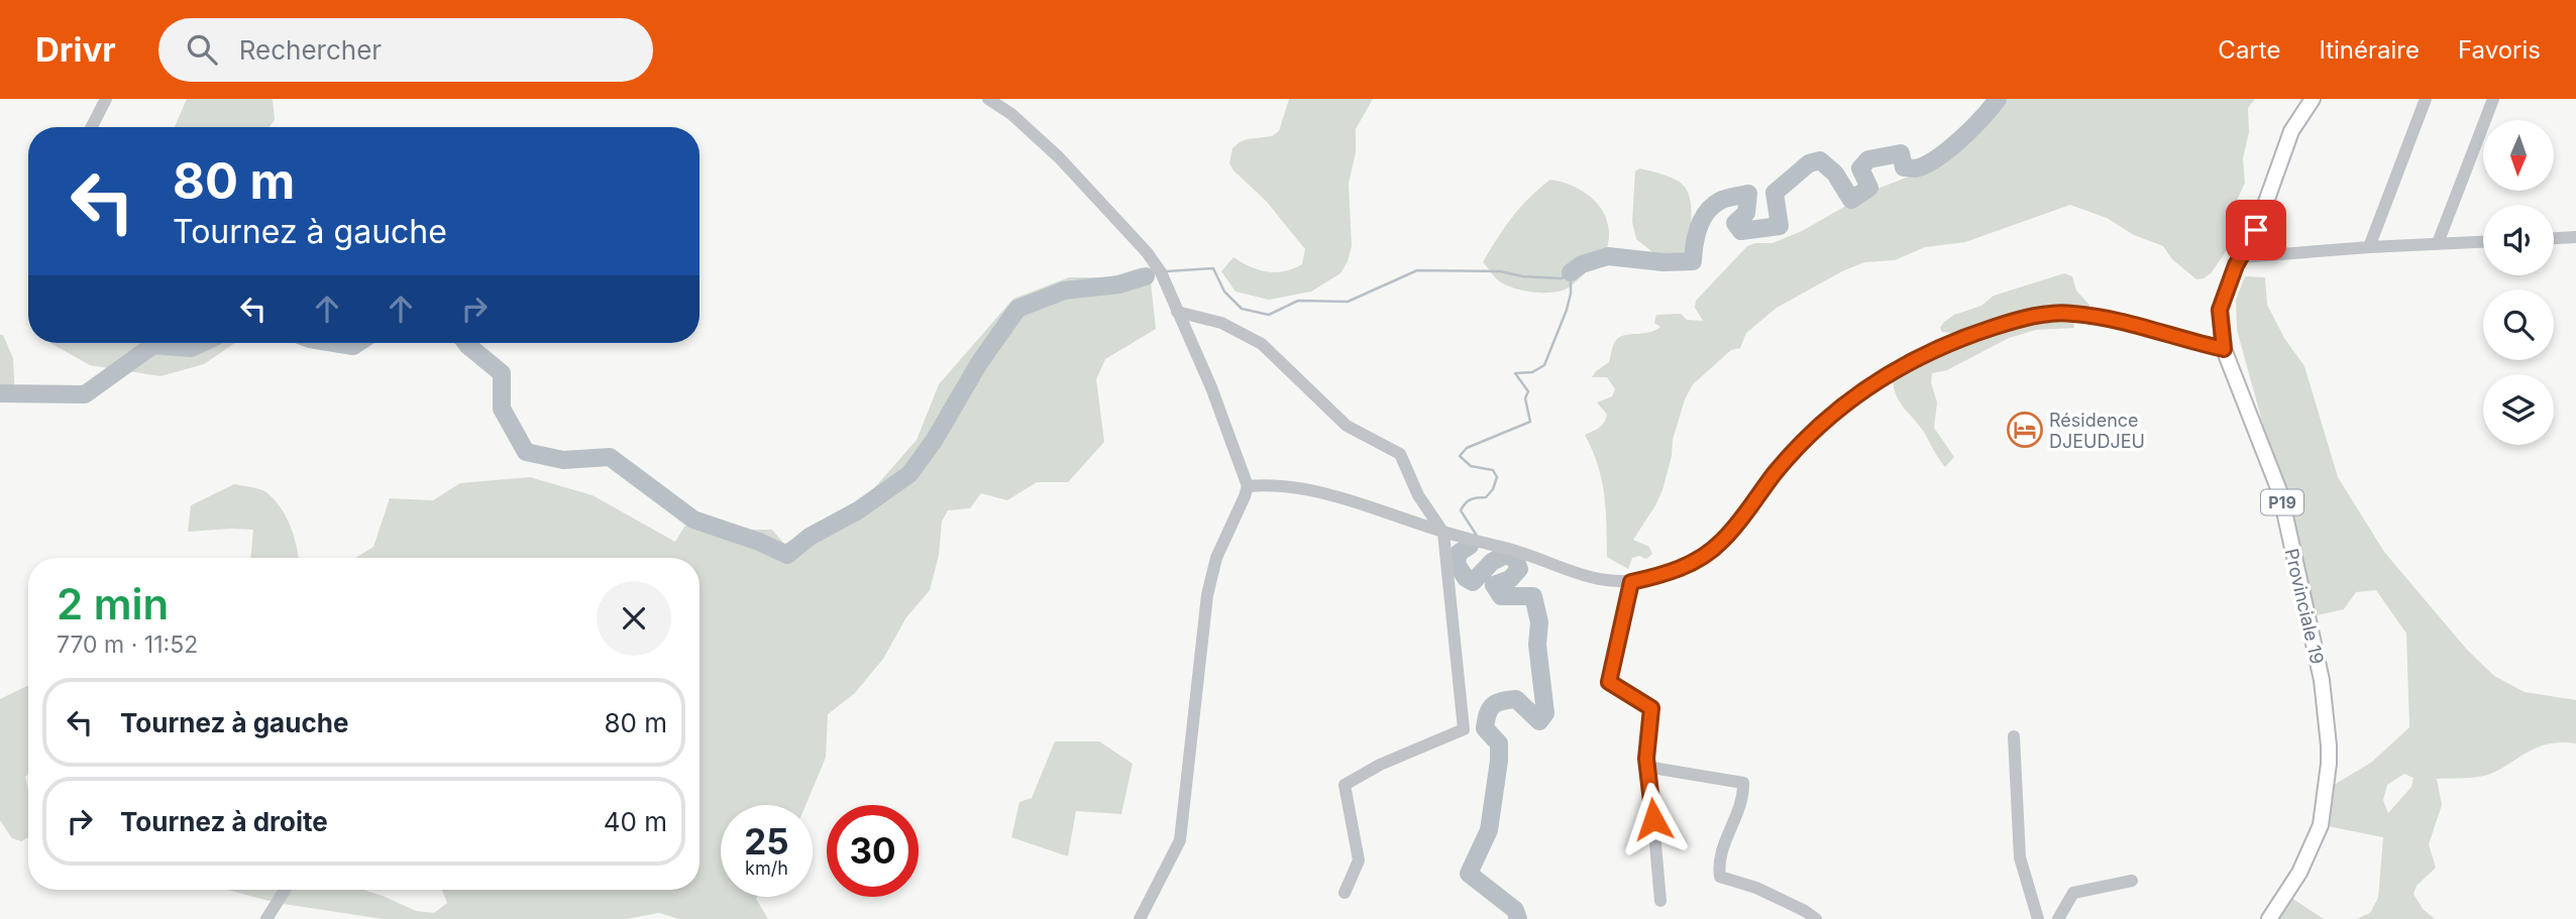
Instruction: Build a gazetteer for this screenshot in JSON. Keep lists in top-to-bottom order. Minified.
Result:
{"streets":{"main road":["P19","Provinciale 19"]},"places":{"hotel":["Résidence DJEUDJEU"]},"north":"bottom","page":{"header":"Drivr","search":"Rechercher","nav":["Carte","Itinéraire","Favoris"],"turn":["80 m","Tournez à gauche"],"heading":["2 min","770 m · 11:52"],"list":[{"name":"Tournez à gauche","value":"80 m"},{"name":"Tournez à droite","value":"40 m"}],"speed":"25 km/h","limit":"30"}}
